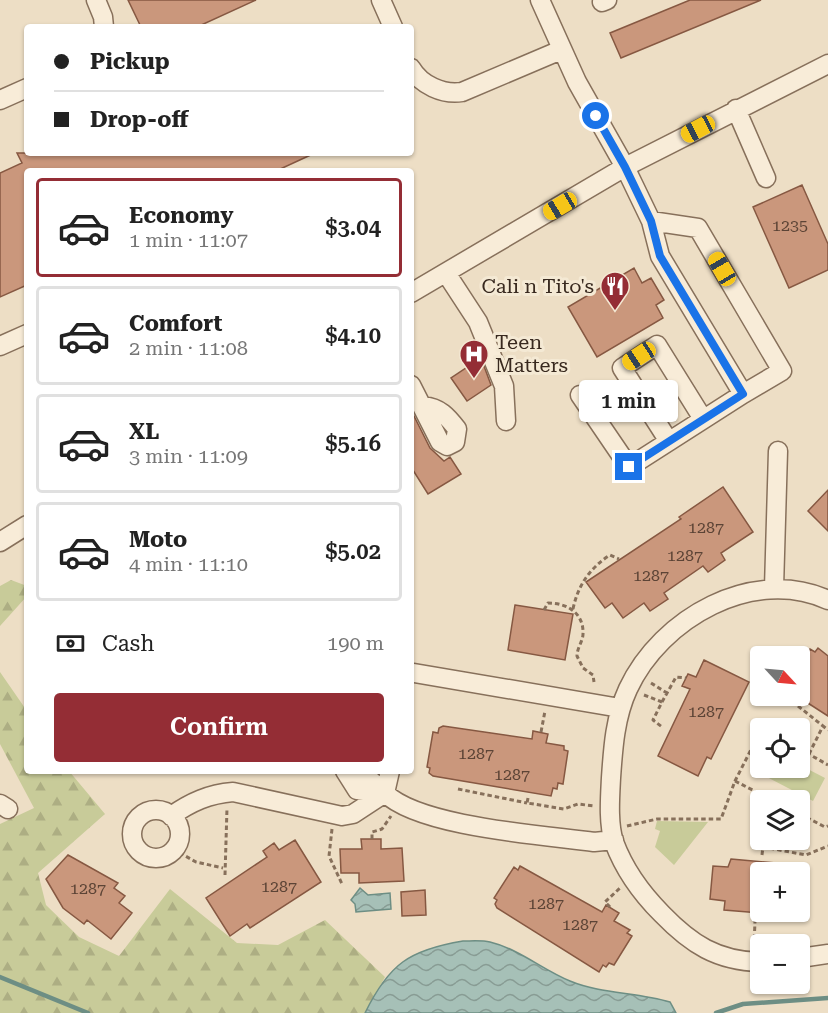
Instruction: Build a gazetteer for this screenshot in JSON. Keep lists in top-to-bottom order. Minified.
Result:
{"places":{"restaurant":["Cali n Tito's"],"hospital":["Teen Matters"]},"house_numbers":["1235","1287","1287","1287","1287","1287","1287","1287","1287","1287","1287"],"north":"bottom right","page":{"banner":["Pickup","Drop-off"],"list":[{"name":"Economy","note":"1 min · 11:07","value":"$3.04"},{"name":"Comfort","note":"2 min · 11:08","value":"$4.10"},{"name":"XL","note":"3 min · 11:09","value":"$5.16"},{"name":"Moto","note":"4 min · 11:10","value":"$5.02"}],"bubble":"1 min","pay":["Cash","190 m"],"map_buttons":["+","−"],"buttons":"Confirm"}}
